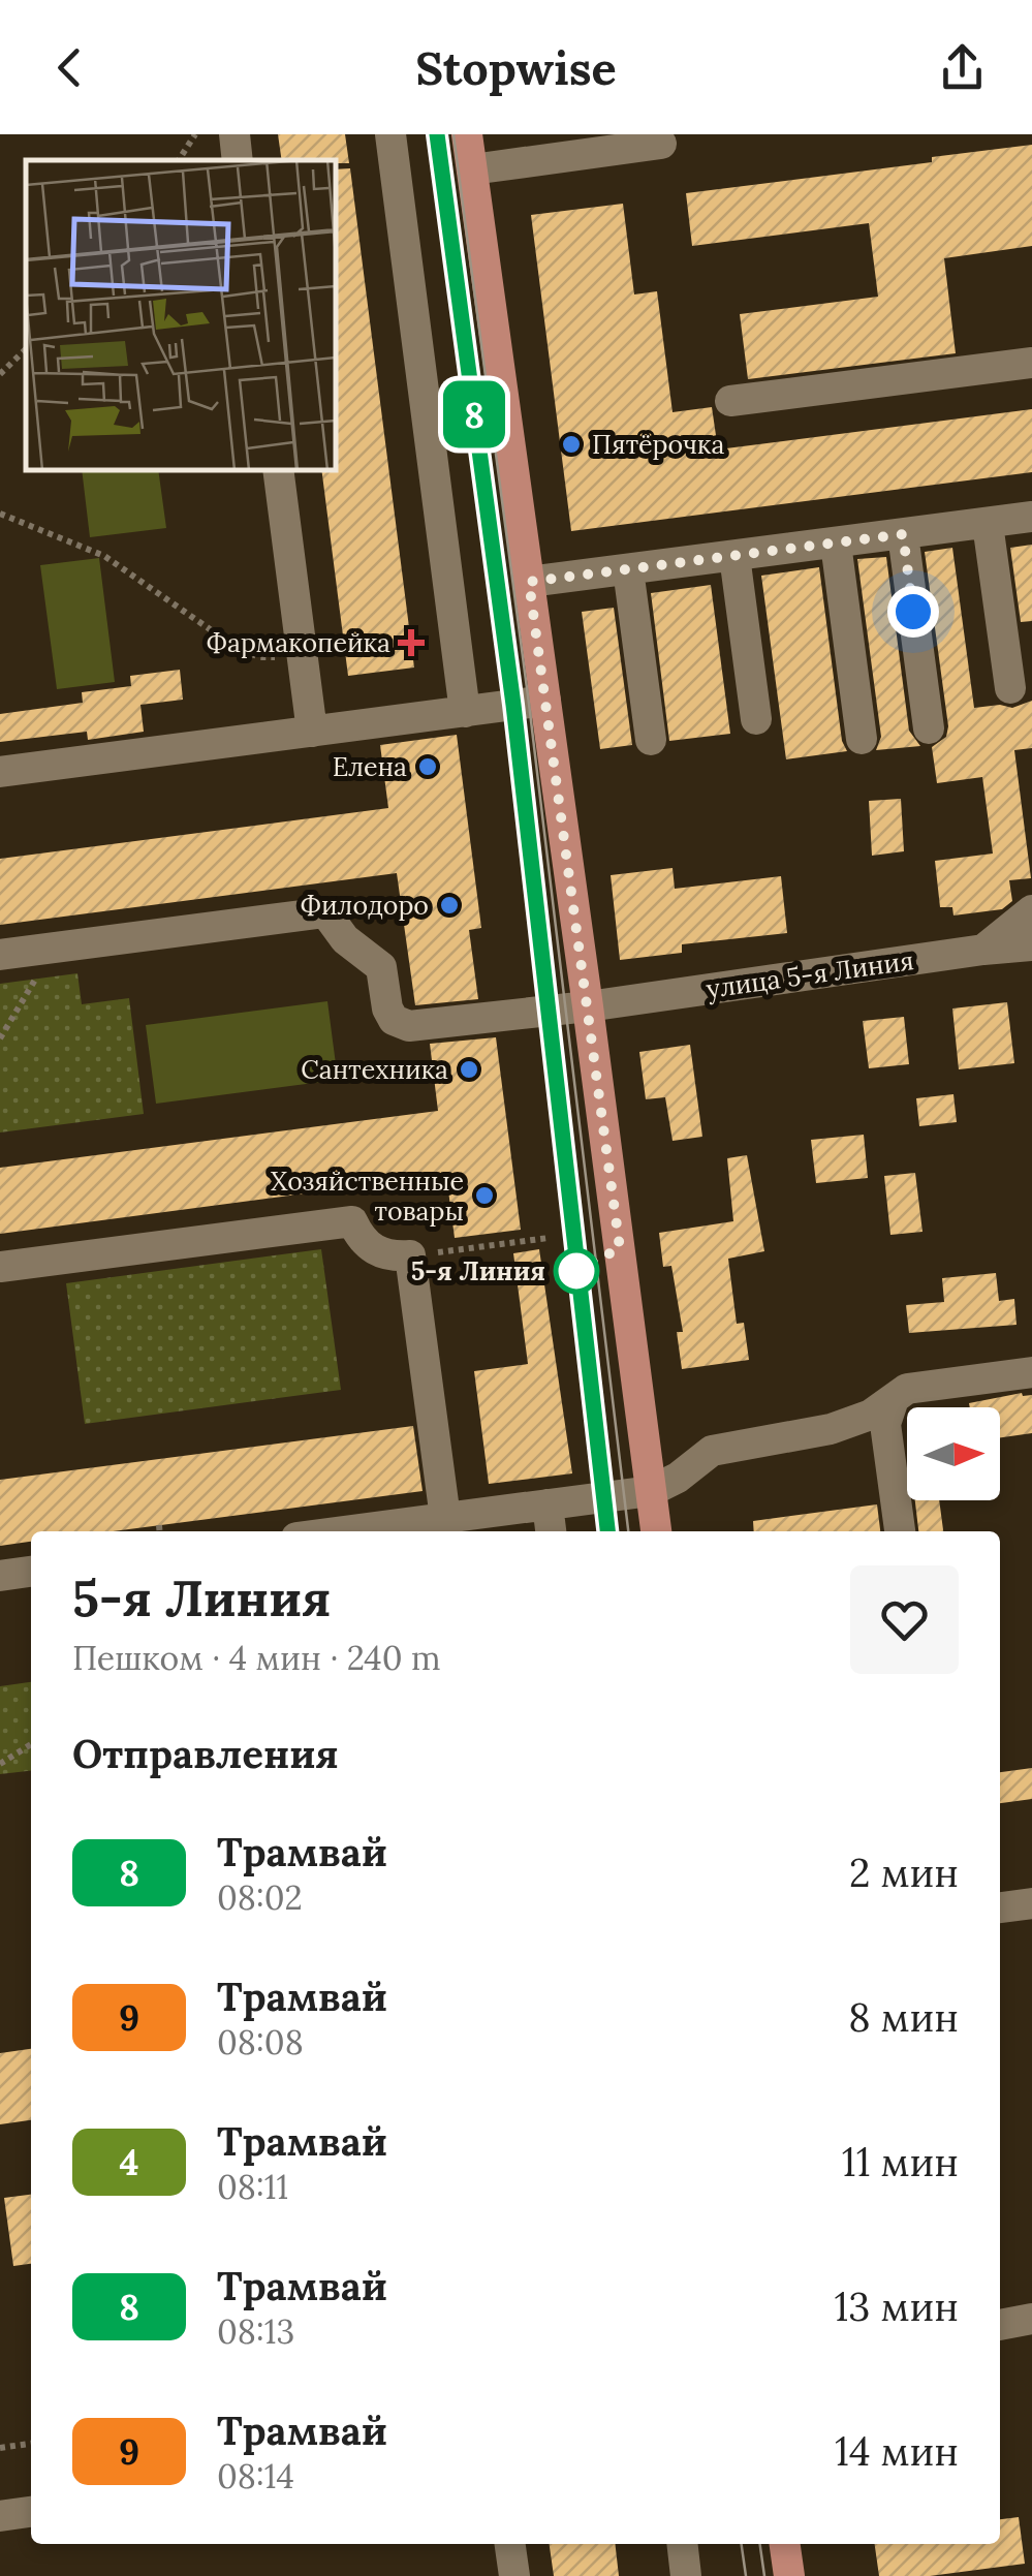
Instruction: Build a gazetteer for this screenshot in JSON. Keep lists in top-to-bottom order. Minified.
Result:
{"streets":{"street":["улица 5-я Линия"]},"places":{"other":["Пятёрочка","Елена","Филодоро","Сантехника","Хозяйственные товары","5-я Линия"],"health":["Фармакопейка"]},"lines":["tram line 8"],"north":"right","page":{"header":"Stopwise","on_map":"8","heading":[["5-я Линия","Пешком · 4 мин · 240 m"],"Отправления"],"list":[{"mark":"8","name":"Трамвай","note":"08:02","value":"2 мин"},{"mark":"9","name":"Трамвай","note":"08:08","value":"8 мин"},{"mark":"4","name":"Трамвай","note":"08:11","value":"11 мин"},{"mark":"8","name":"Трамвай","note":"08:13","value":"13 мин"},{"mark":"9","name":"Трамвай","note":"08:14","value":"14 мин"}]}}
